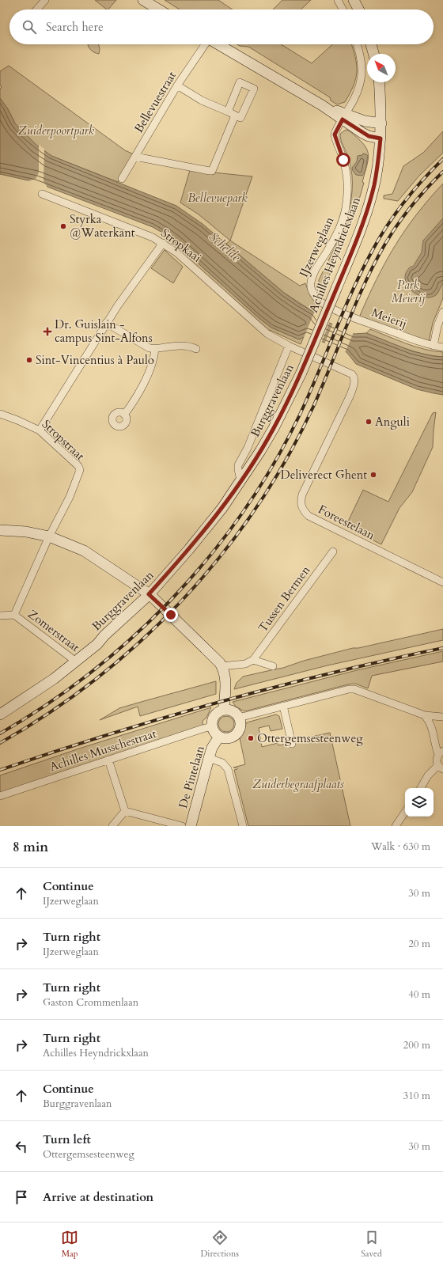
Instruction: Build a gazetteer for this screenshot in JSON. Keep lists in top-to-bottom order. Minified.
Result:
{"streets":{"street":["Bellevuestraat","Stropkaai","IJzerweglaan","Achilles Heyndrickxlaan","Meierij","Burggravenlaan","Stropstraat","Foreestelaan","Tussen Bermen","Zomerstraat","Achilles Musschestraat","De Pintelaan"]},"crossings":[["Stropkaai","Burggravenlaan"],["Stropkaai","Foreestelaan"],["IJzerweglaan","Meierij"],["Achilles Heyndrickxlaan","Burggravenlaan"],["Burggravenlaan","Zomerstraat"],["Achilles Musschestraat","De Pintelaan"]],"water":["Schelde"],"parks":["Zuiderpoortpark","Bellevuepark","Park Meierij","Zuiderbegraafplaats"],"places":{"other":["Styrka @Waterkant","Sint-Vincentius à Paulo","Anguli","Deliverect Ghent","Ottergemsesteenweg"],"health":["Dr. Guislain - campus Sint-Alfons"]},"north":"top left","page":{"search":"Search here","heading":["8 min","Walk · 630 m"],"list":[["Continue","IJzerweglaan","30 m"],["Turn right","IJzerweglaan","20 m"],["Turn right","Gaston Crommenlaan","40 m"],["Turn right","Achilles Heyndrickxlaan","200 m"],["Continue","Burggravenlaan","310 m"],["Turn left","Ottergemsesteenweg","30 m"],"Arrive at destination"],"nav":["Map","Directions","Saved"]}}
